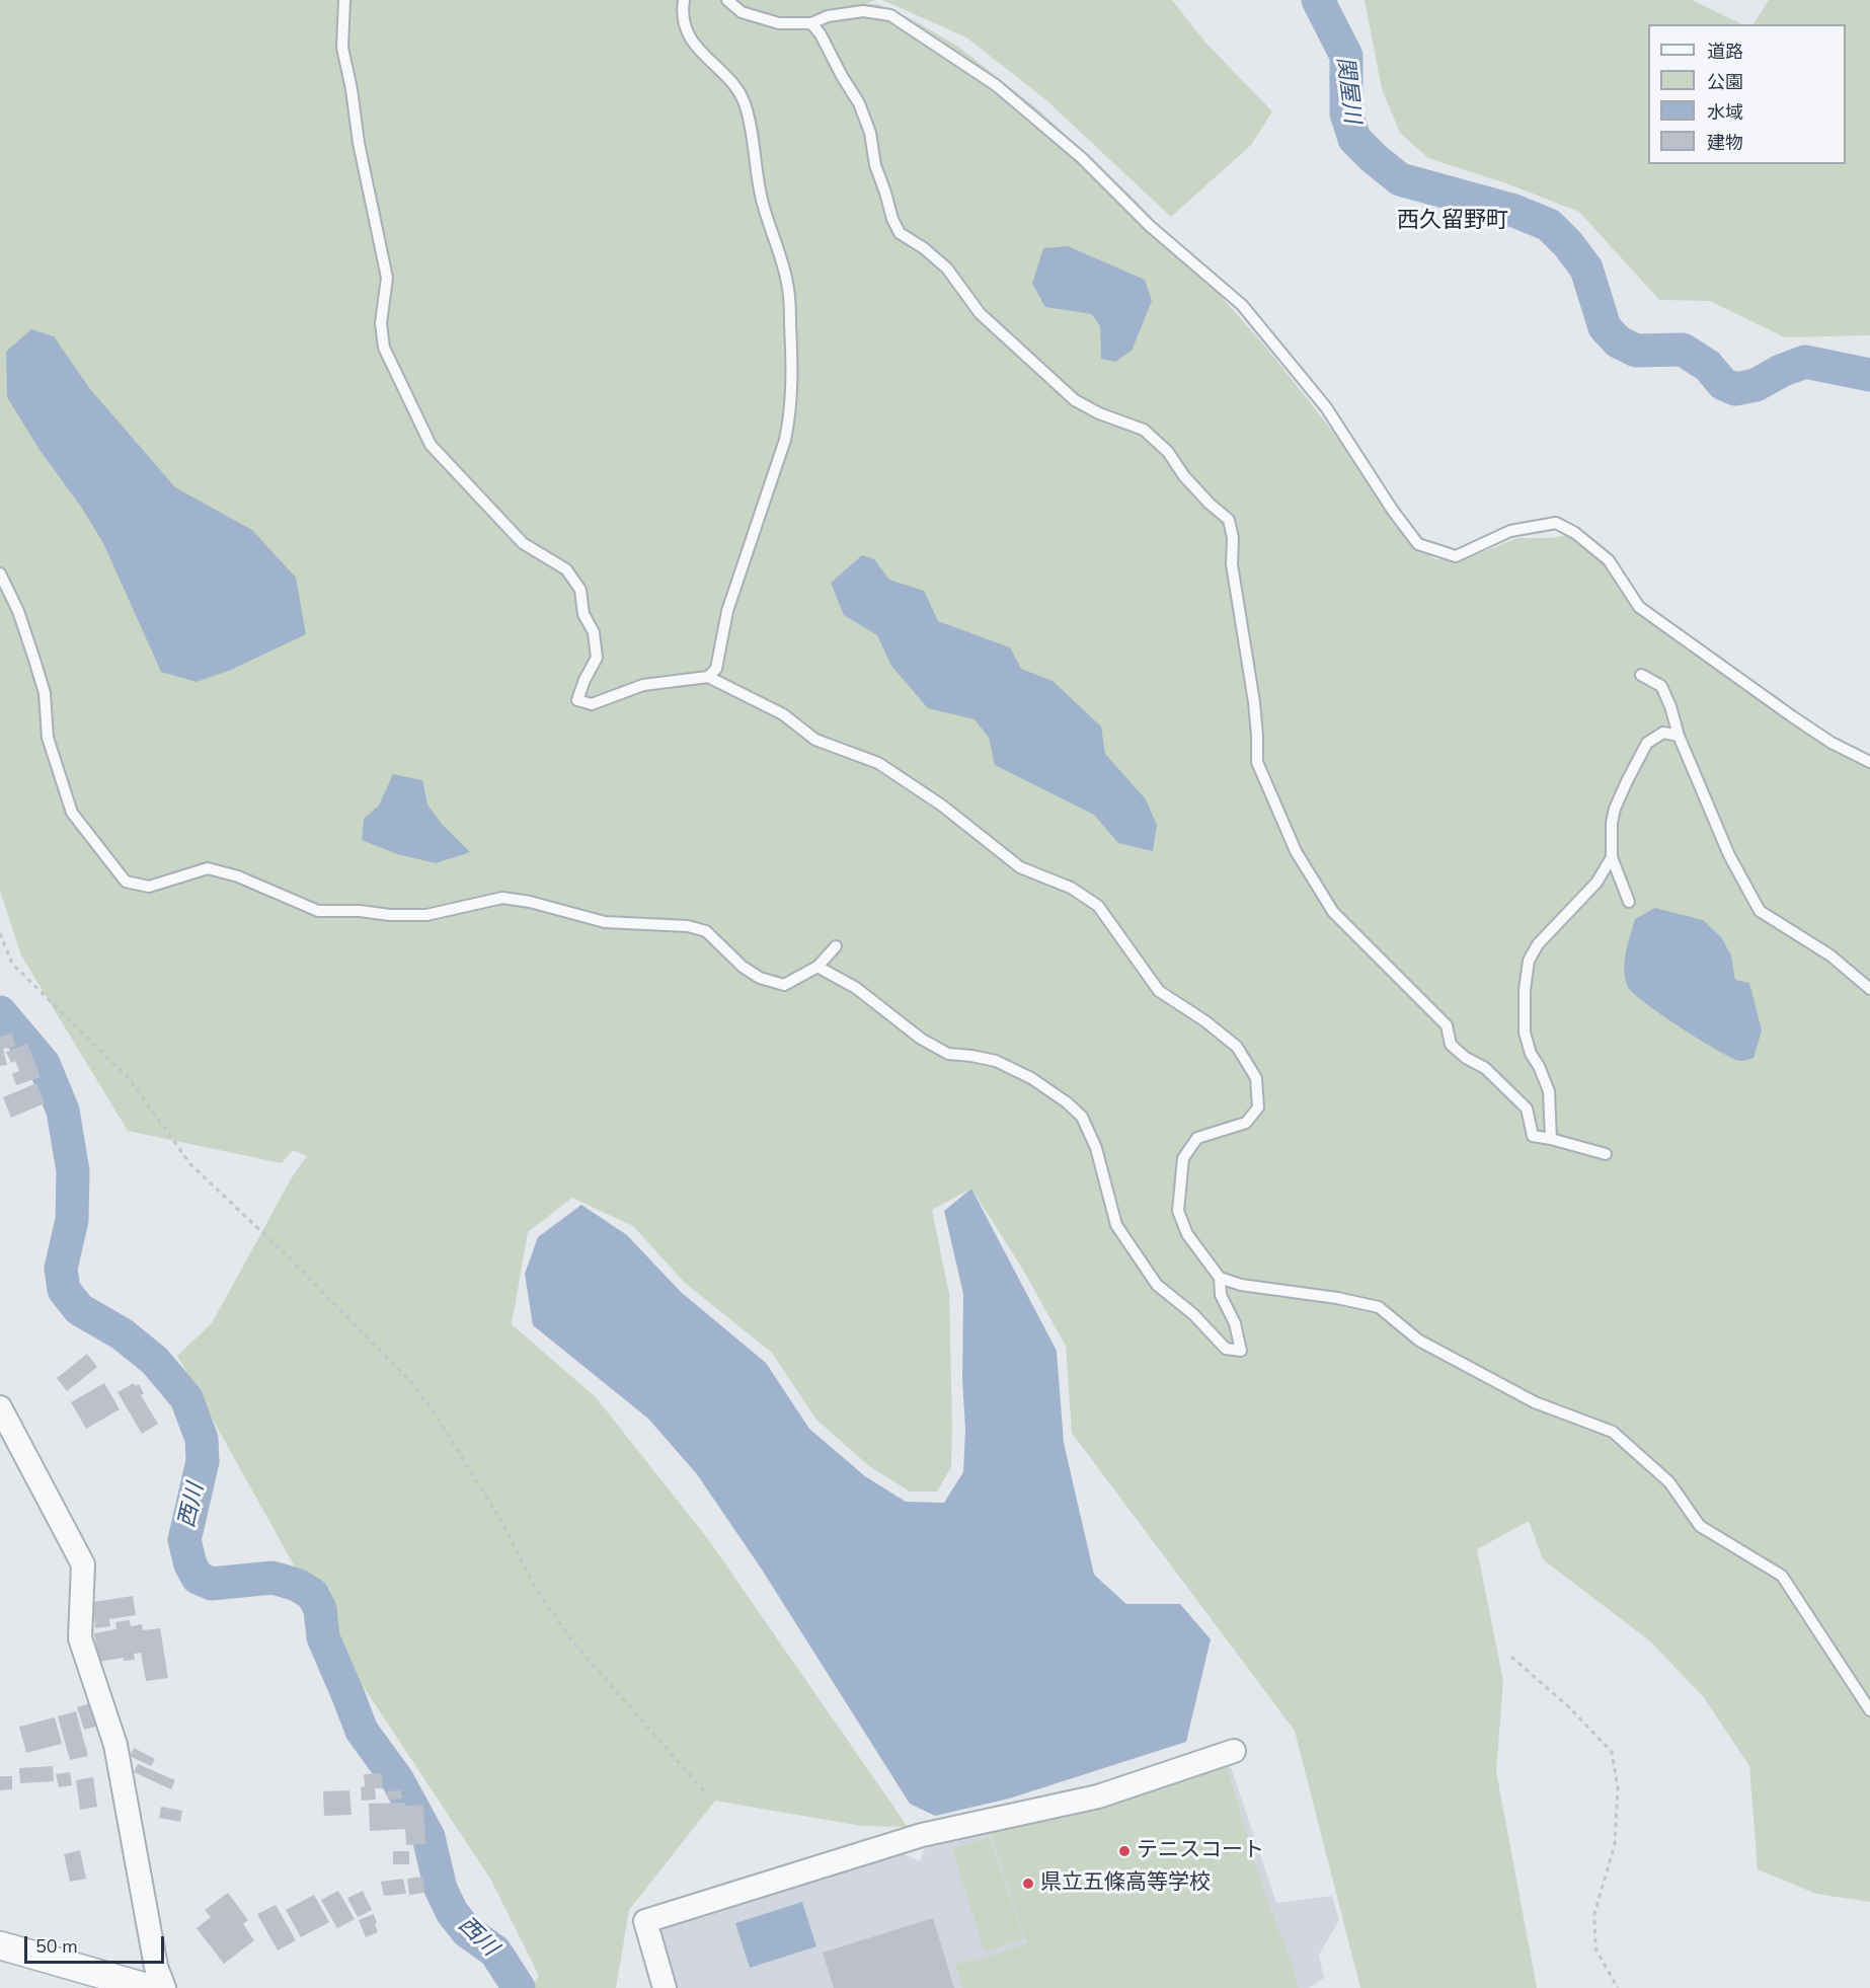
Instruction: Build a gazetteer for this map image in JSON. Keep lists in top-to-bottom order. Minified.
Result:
{"districts":["西久留野町"],"water":["関屋川","西川"],"places":["テニスコート","県立五條高等学校"],"legend":["道路","公園","水域","建物"],"scale_bar":"50 m"}
